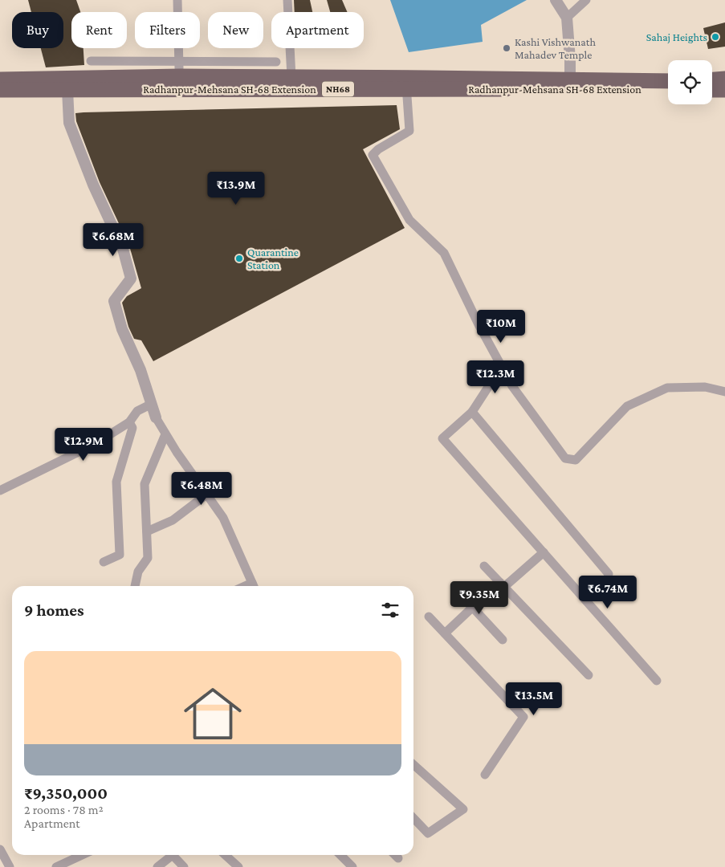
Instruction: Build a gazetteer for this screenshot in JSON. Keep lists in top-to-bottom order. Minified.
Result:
{"streets":{"highway":["Radhanpur-Mehsana SH-68 Extension","NH68"]},"crossings":[["Radhanpur-Mehsana SH-68 Extension","NH68"]],"places":["Sahaj Heights","Kashi Vishwanath Mahadev Temple","Quarantine Station"],"page":{"chip":["Buy","Rent","Filters","New","Apartment"],"price":["₹13.9M","₹6.68M","₹10M","₹12.3M","₹12.9M","₹6.48M","₹6.74M","₹9.35M","₹13.5M"],"heading":"9 homes","list":[{"name":"₹9,350,000","note":"2 rooms · 78 m² · Apartment"}]}}
